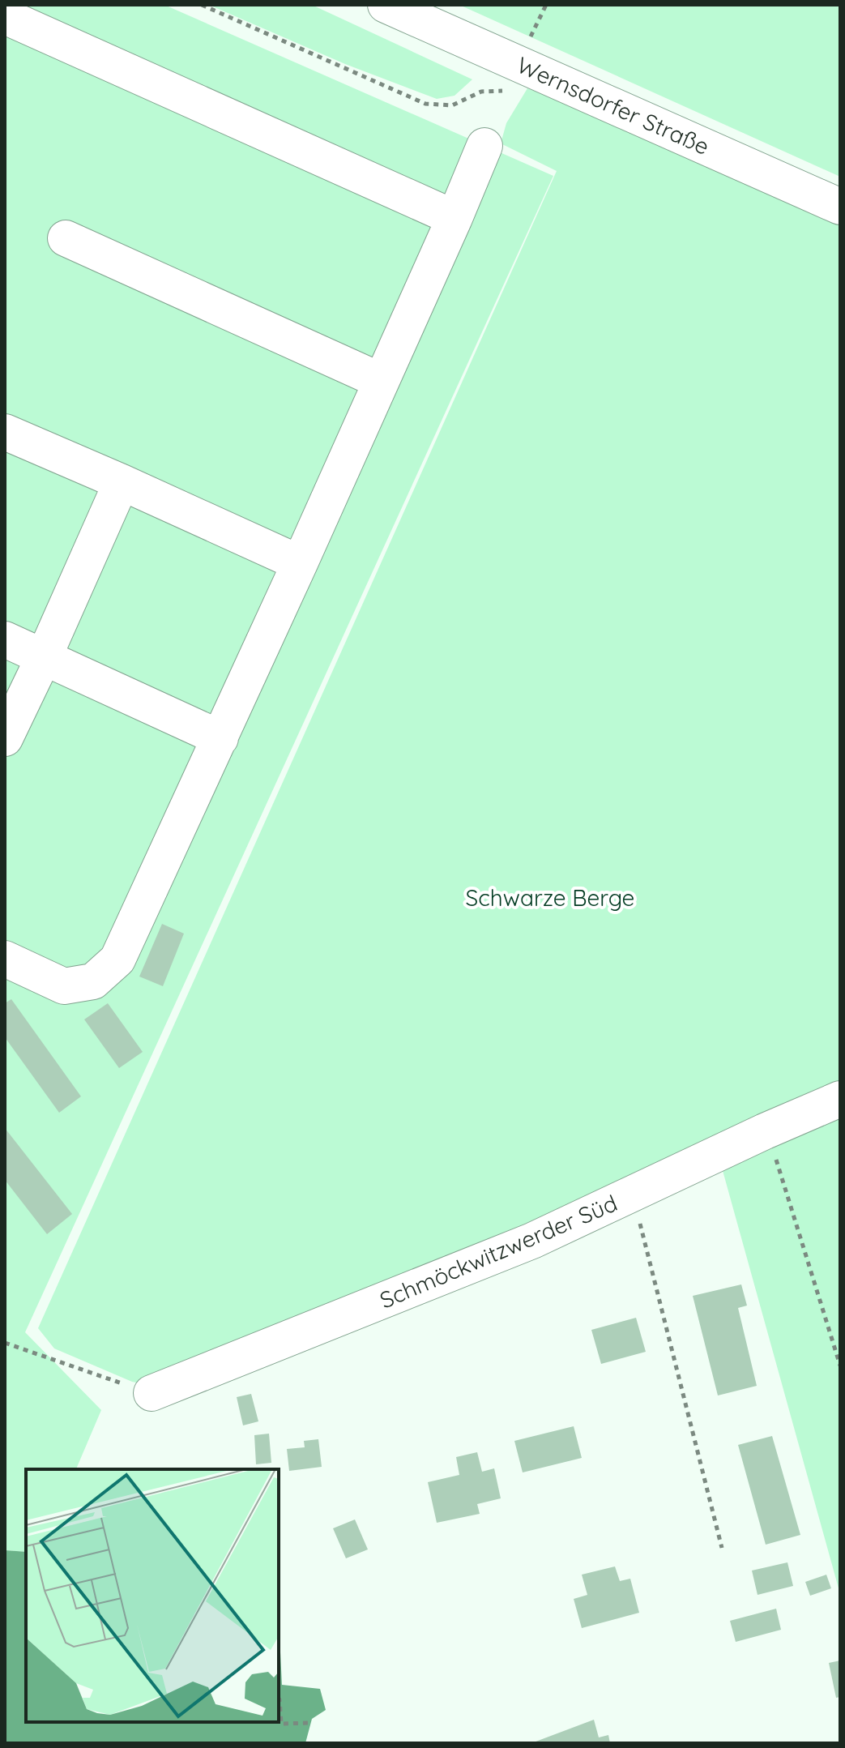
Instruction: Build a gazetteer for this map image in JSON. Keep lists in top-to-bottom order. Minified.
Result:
{"streets":{"street":["Wernsdorfer Straße","Schmöckwitzwerder Süd"]},"parks":["Schwarze Berge"]}
